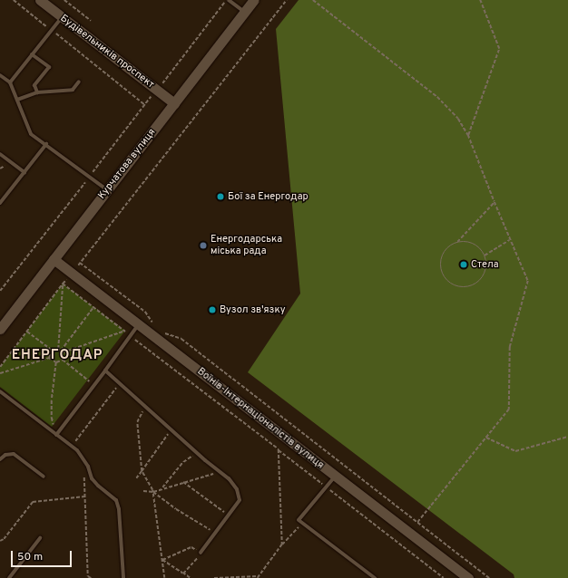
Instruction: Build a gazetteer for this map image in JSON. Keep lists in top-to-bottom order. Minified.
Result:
{"streets":{"street":["Будівельників проспект","Курчатова вулиця","Воїнів-Інтернаціоналістів вулиця"]},"crossings":[["Будівельників проспект","Курчатова вулиця"],["Курчатова вулиця","Воїнів-Інтернаціоналістів вулиця"]],"districts":["ЕНЕРГОДАР"],"places":["Бої за Енергодар","Енергодарська міська рада","Стела","Вузол зв'язку"],"scale_bar":"50 m"}
